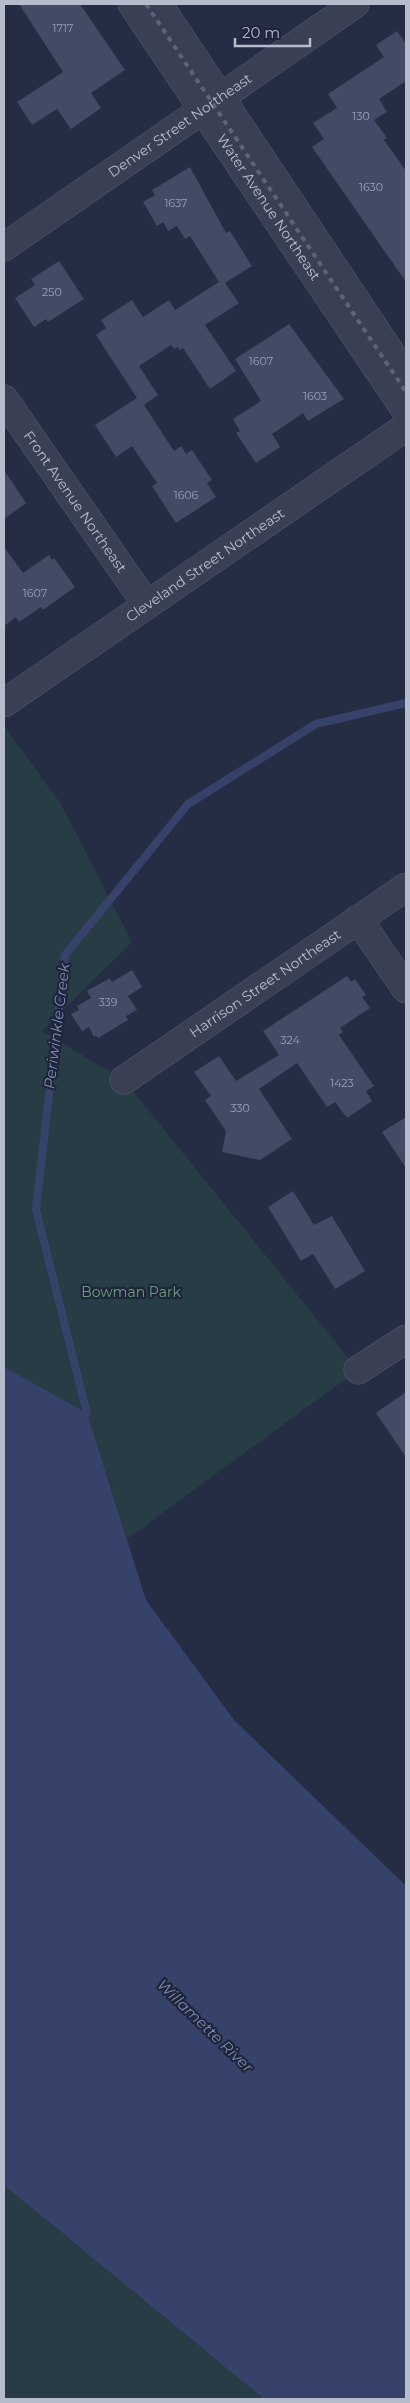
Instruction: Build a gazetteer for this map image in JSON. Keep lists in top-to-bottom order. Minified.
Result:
{"streets":{"street":["Denver Street Northeast","Water Avenue Northeast","Front Avenue Northeast","Cleveland Street Northeast","Harrison Street Northeast"]},"crossings":[["Denver Street Northeast","Water Avenue Northeast"],["Front Avenue Northeast","Cleveland Street Northeast"]],"water":["Periwinkle Creek","Willamette River"],"parks":["Bowman Park"],"house_numbers":["1717","130","1630","1637","250","1607","1603","1606","1607","339","324","1423","330"],"scale_bar":"20 m"}
